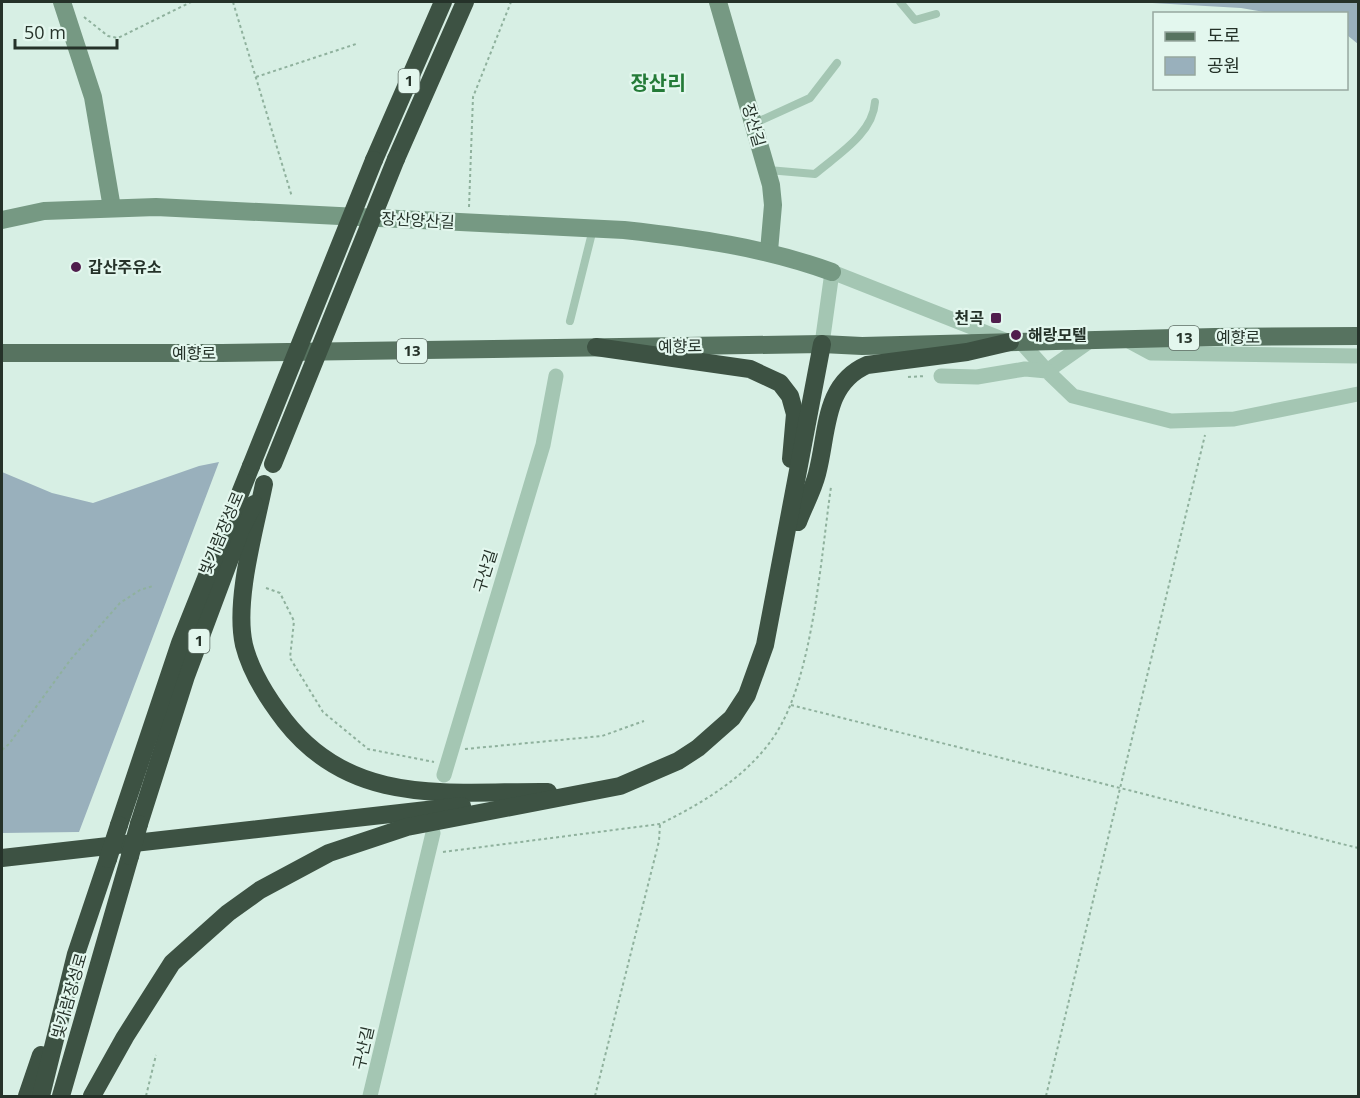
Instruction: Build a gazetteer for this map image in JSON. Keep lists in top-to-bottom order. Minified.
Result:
{"streets":{"highway":["1","빛가람장성로"],"main road":["예향로","13"],"street":["장산길","장산양산길","구산길"]},"crossings":[["장산길","장산양산길"]],"districts":["장산리"],"places":{"other":["갑산주유소","해랑모텔"],"transit":["천곡"]},"legend":["도로","공원"],"scale_bar":"50 m"}
